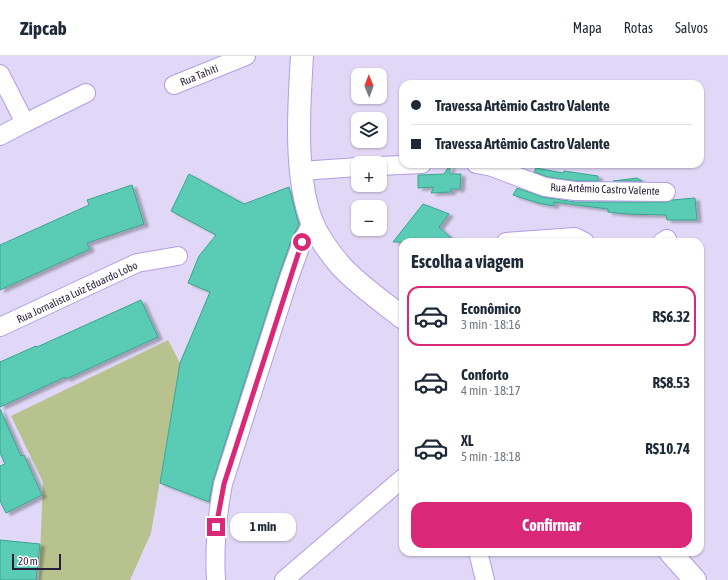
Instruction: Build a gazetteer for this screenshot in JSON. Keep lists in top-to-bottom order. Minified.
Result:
{"streets":{"street":["Rua Tahiti","Rua Artêmio Castro Valente","Rua Jornalista Luiz Eduardo Lobo"]},"scale_bar":"20 m","north":"top","page":{"header":"Zipcab","nav":["Mapa","Rotas","Salvos"],"map_buttons":["+","−"],"banner":["Travessa Artêmio Castro Valente","Travessa Artêmio Castro Valente"],"heading":"Escolha a viagem","list":[{"name":"Econômico","note":"3 min · 18:16","value":"R$6.32"},{"name":"Conforto","note":"4 min · 18:17","value":"R$8.53"},{"name":"XL","note":"5 min · 18:18","value":"R$10.74"}],"buttons":"Confirmar","bubble":"1 min","scale":"20 m"}}
